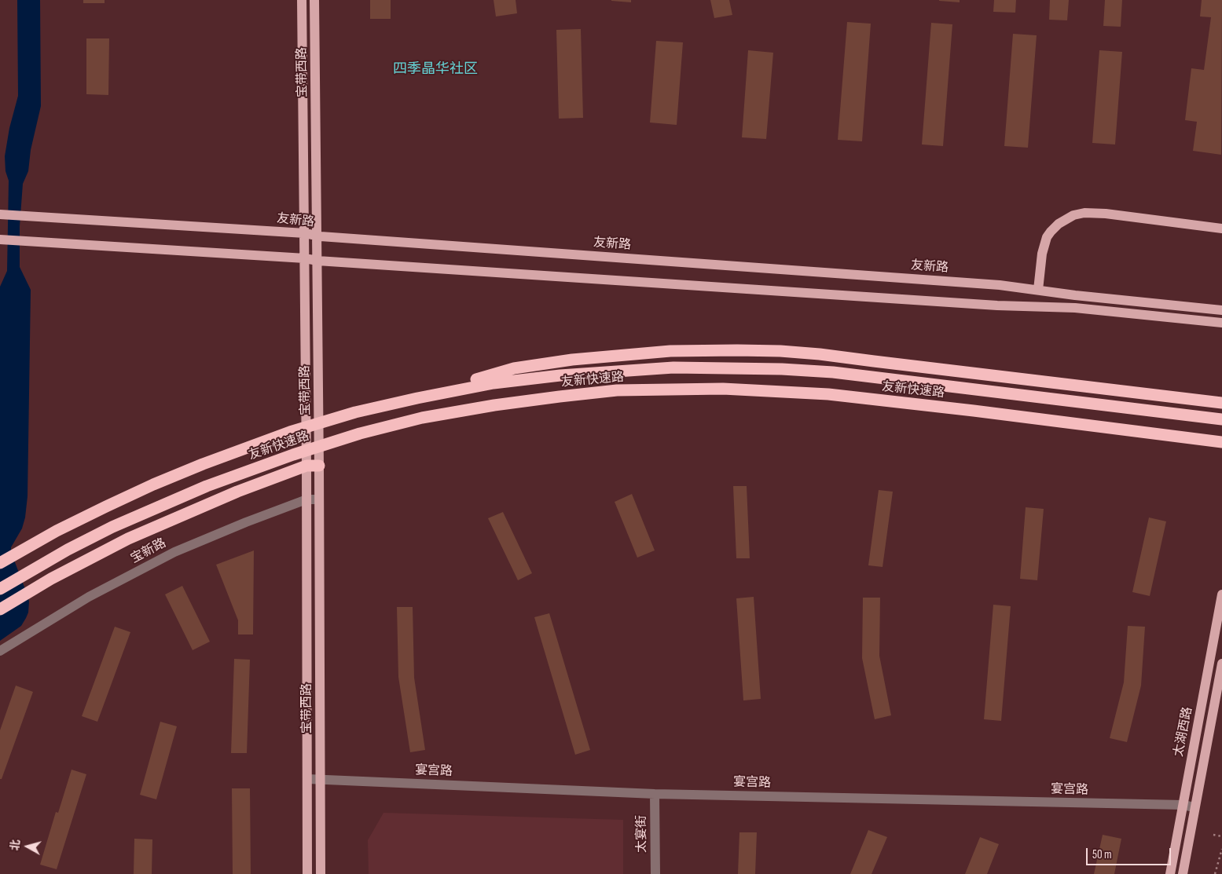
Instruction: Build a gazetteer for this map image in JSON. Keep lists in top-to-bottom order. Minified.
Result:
{"streets":{"highway":["友新快速路"],"main road":["宝带西路","友新路","太湖西路"],"street":["宝新路","宴宫路","太宴街"]},"crossings":[["宝带西路","友新路"],["宝带西路","宝新路"],["宝带西路","宴宫路"],["太湖西路","宴宫路"],["宴宫路","太宴街"]],"districts":["四季晶华社区"],"scale_bar":"50 m","north":"left"}
